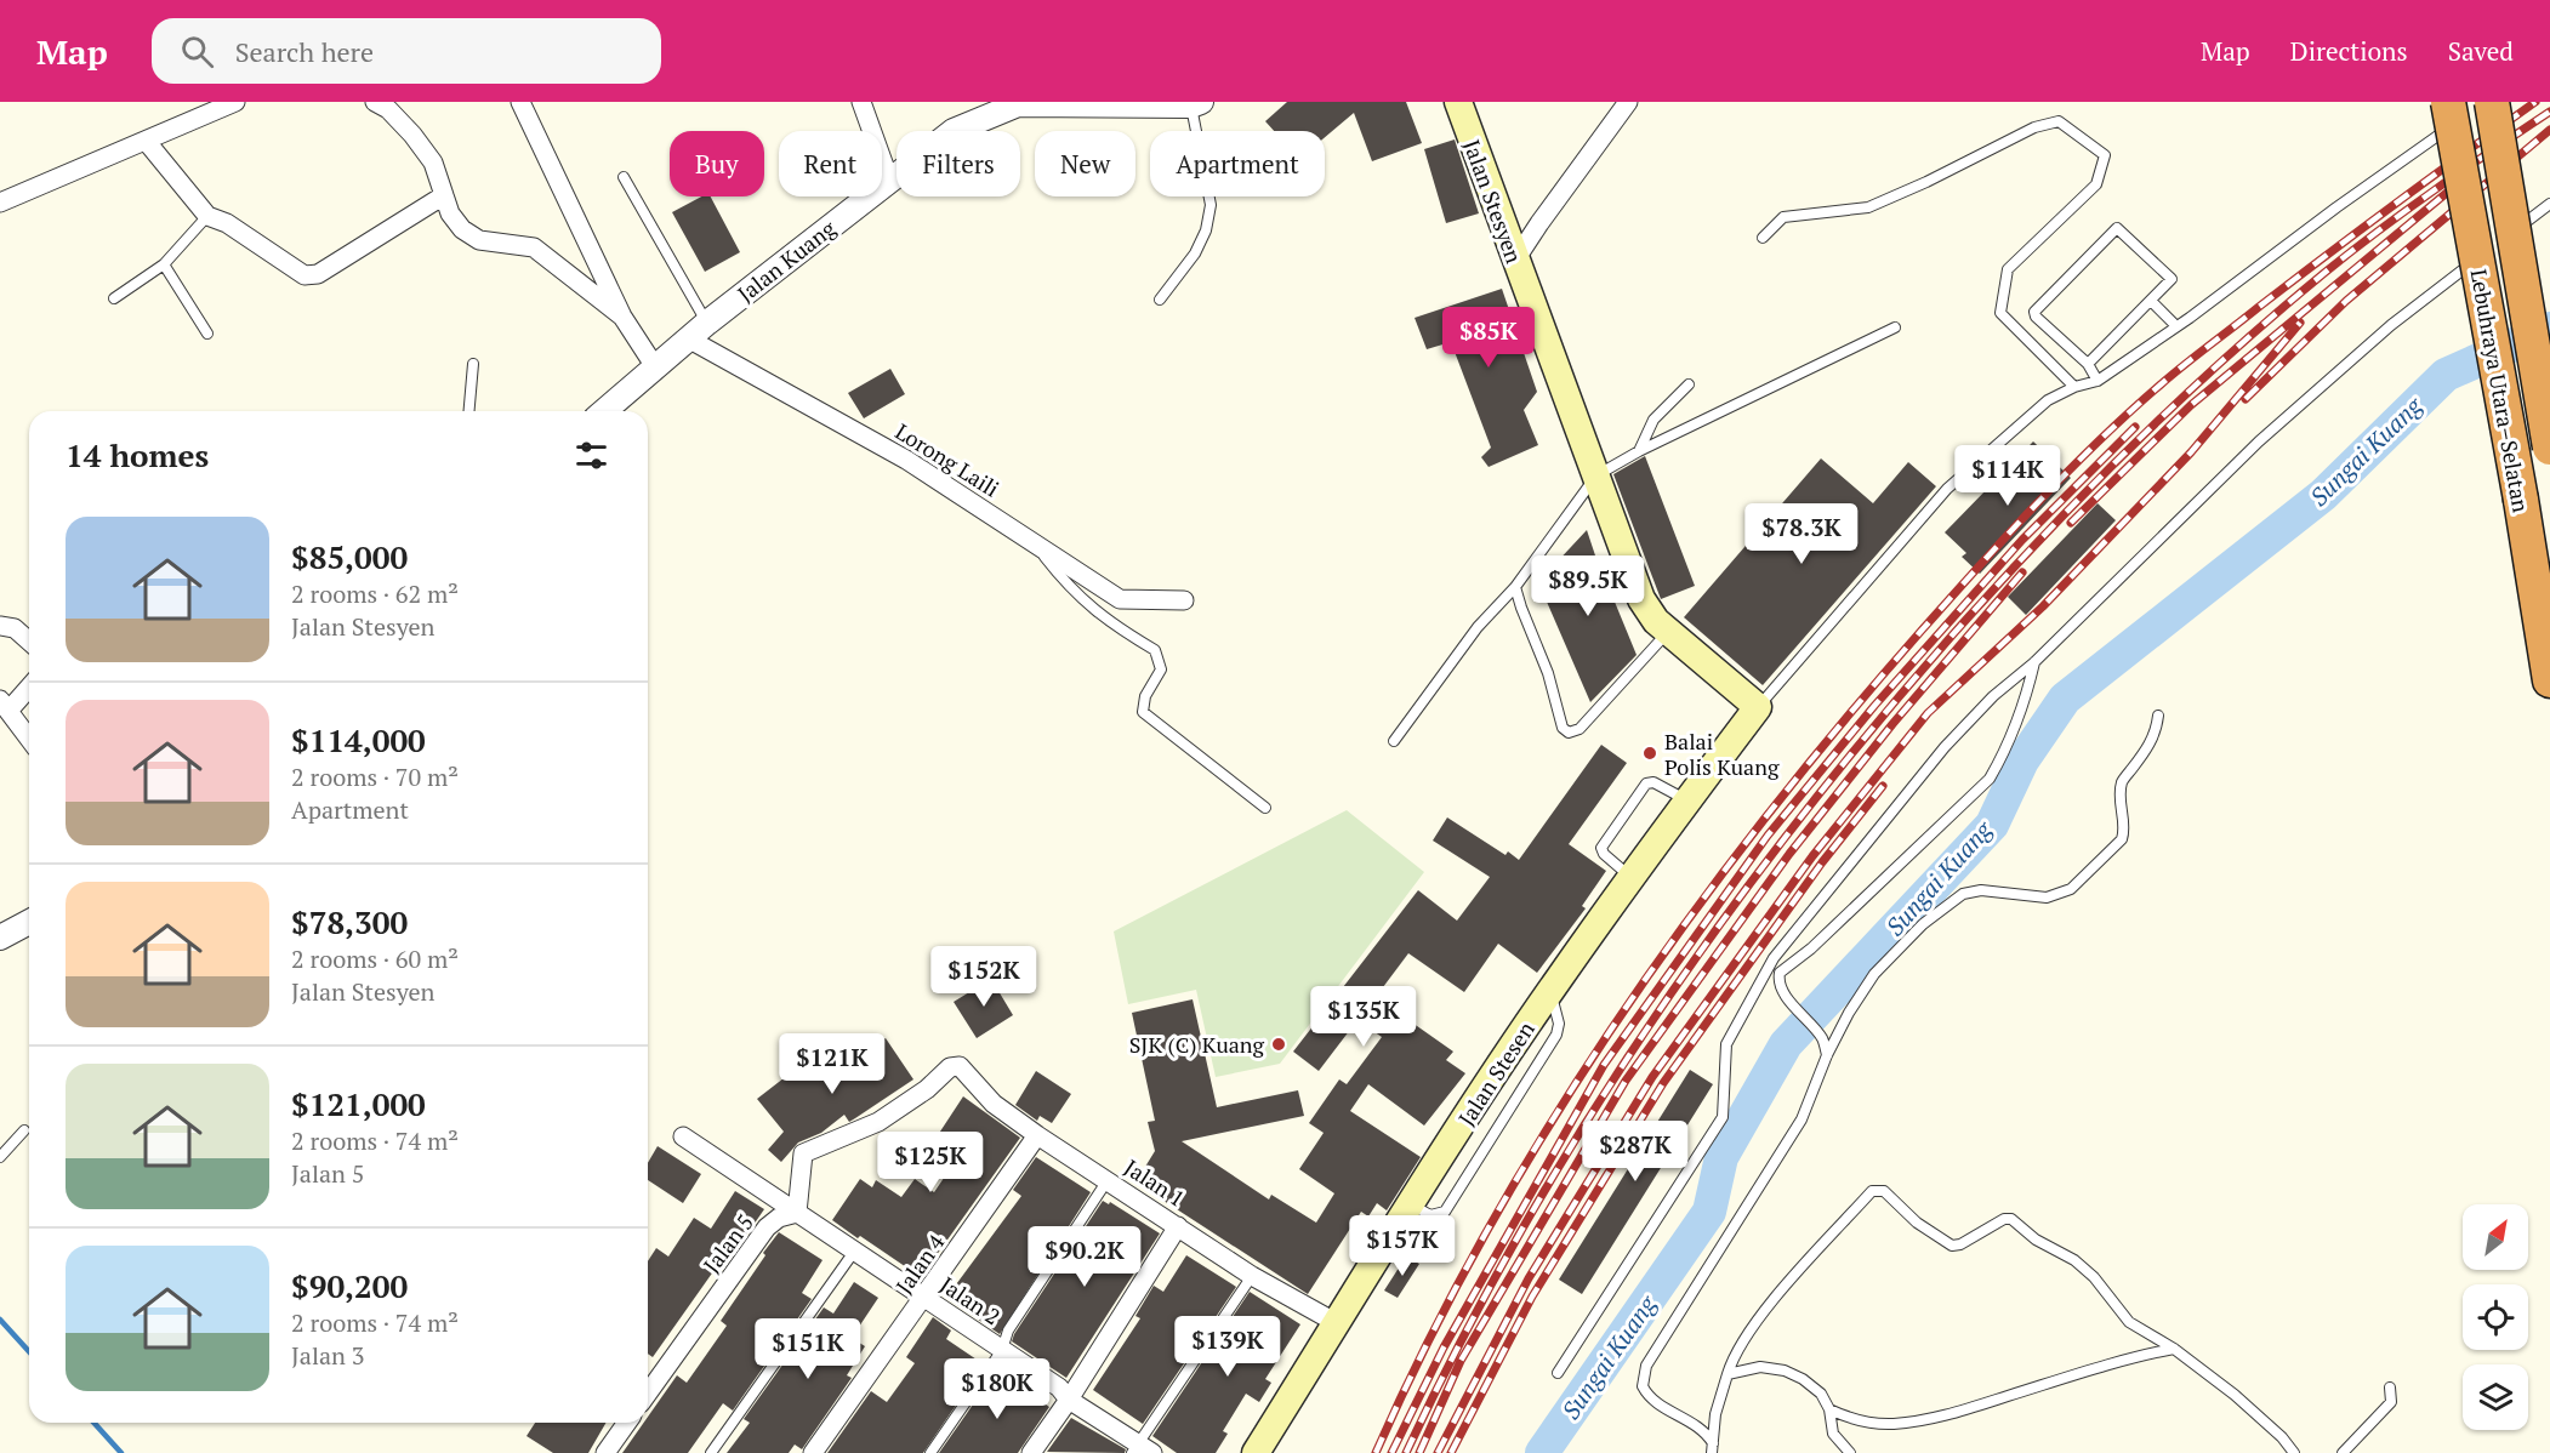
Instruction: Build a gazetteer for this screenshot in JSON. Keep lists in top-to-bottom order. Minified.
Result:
{"streets":{"highway":["Lebuhraya Utara–Selatan"],"main road":["Jalan Stesyen","Jalan Stesen"],"street":["Jalan Kuang","Lorong Laili","Jalan 1","Jalan 5","Jalan 4","Jalan 2"]},"crossings":[["Jalan Stesyen","Jalan Stesen"],["Jalan Kuang","Lorong Laili"],["Jalan Stesen","Jalan 1"],["Jalan 1","Jalan 5"],["Jalan 1","Jalan 4"],["Jalan 1","Jalan 2"],["Jalan 5","Jalan 2"],["Jalan 4","Jalan 2"]],"water":["Sungai Kuang"],"places":["Balai Polis Kuang","SJK (C) Kuang"],"north":"top right","page":{"header":"Map","search":"Search here","nav":["Map","Directions","Saved"],"chip":["Buy","Rent","Filters","New","Apartment"],"price":["$85K","$114K","$78.3K","$89.5K","$152K","$135K","$121K","$287K","$125K","$157K","$90.2K","$139K","$151K","$180K"],"heading":"14 homes","list":[{"name":"$85,000","note":"2 rooms · 62 m² · Jalan Stesyen"},{"name":"$114,000","note":"2 rooms · 70 m² · Apartment"},{"name":"$78,300","note":"2 rooms · 60 m² · Jalan Stesyen"},{"name":"$121,000","note":"2 rooms · 74 m² · Jalan 5"},{"name":"$90,200","note":"2 rooms · 74 m² · Jalan 3"}]}}
